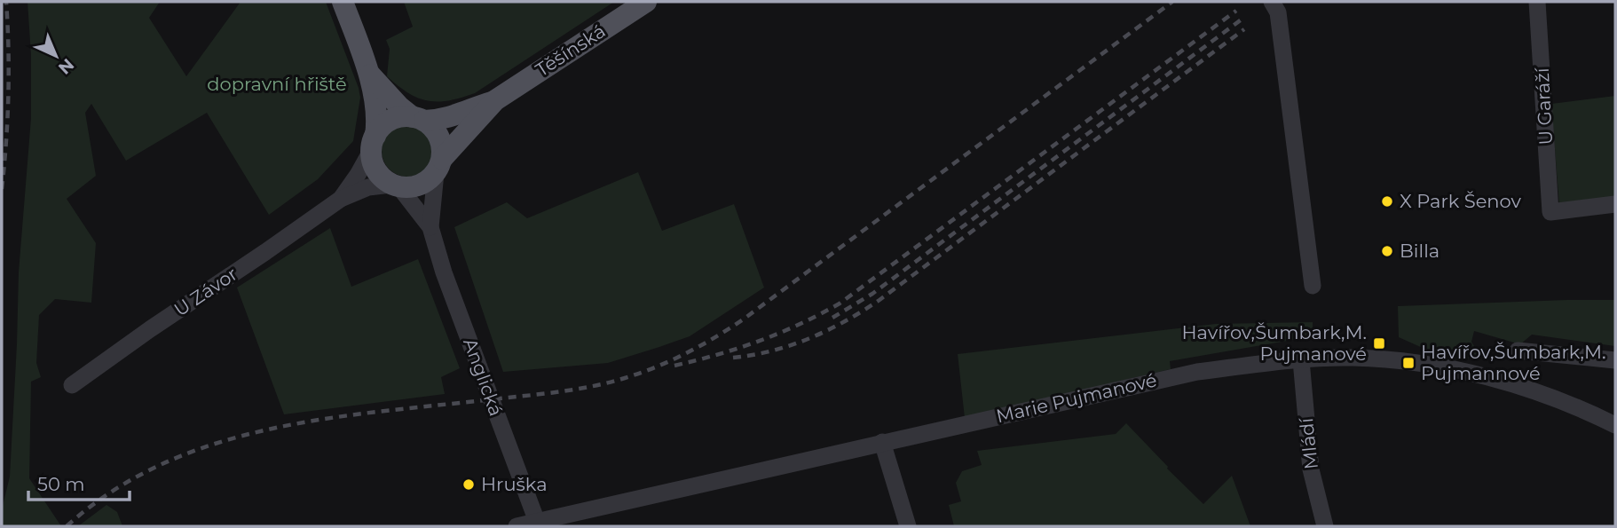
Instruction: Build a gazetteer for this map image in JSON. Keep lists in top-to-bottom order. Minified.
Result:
{"streets":{"main road":["Těšínská"],"street":["U Garáží","U Závor","Anglická","Marie Pujmanové","Mládí"]},"crossings":[["Těšínská","U Závor"],["Těšínská","Anglická"],["U Závor","Anglická"],["Anglická","Marie Pujmanové"],["Marie Pujmanové","Mládí"]],"parks":["dopravní hřiště"],"places":{"other":["X Park Šenov","Billa","Hruška"],"transit":["Havířov,Šumbark,M. Pujmanové","Havířov,Šumbark,M. Pujmannové"]},"scale_bar":"50 m","north":"bottom right"}
